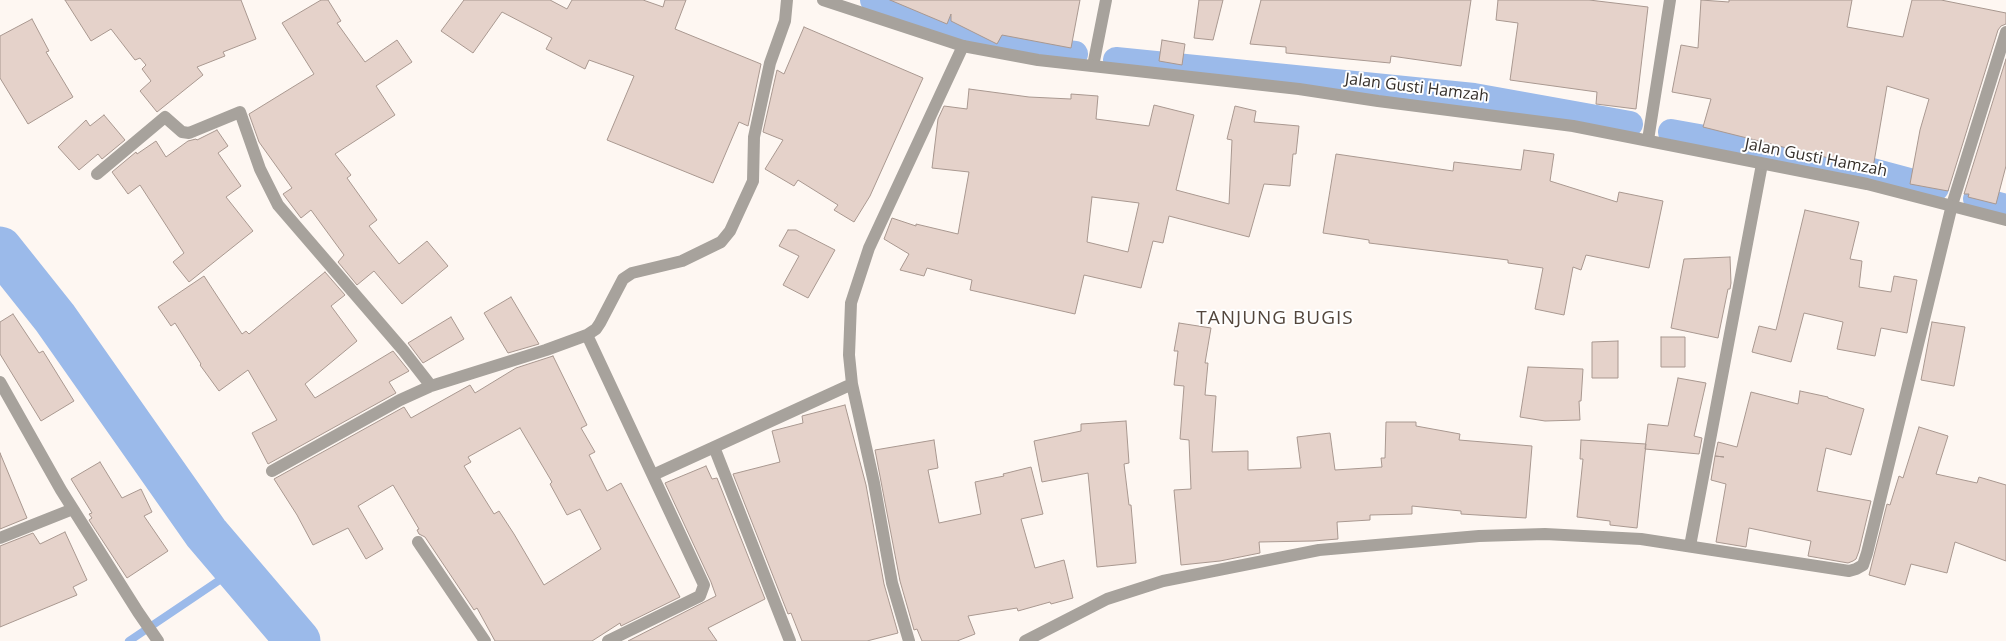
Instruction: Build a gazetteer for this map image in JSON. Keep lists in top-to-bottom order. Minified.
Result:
{"streets":{"street":["Jalan Gusti Hamzah"]},"districts":["TANJUNG BUGIS"]}
